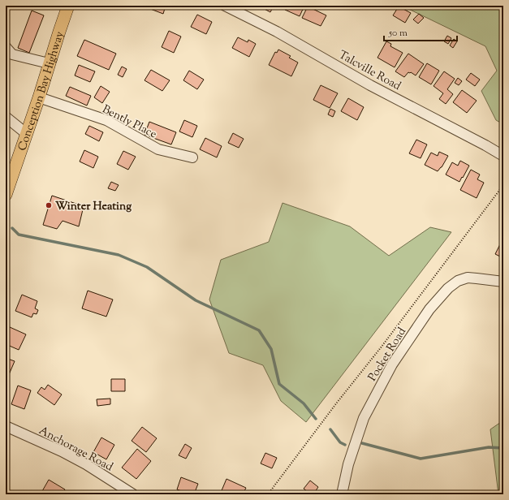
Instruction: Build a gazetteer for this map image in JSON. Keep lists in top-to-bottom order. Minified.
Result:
{"streets":{"main road":["Conception Bay Highway"],"street":["Talcville Road","Bently Place","Pocket Road","Anchorage Road"]},"crossings":[["Conception Bay Highway","Bently Place"]],"places":["Winter Heating"],"scale_bar":"50 m"}
